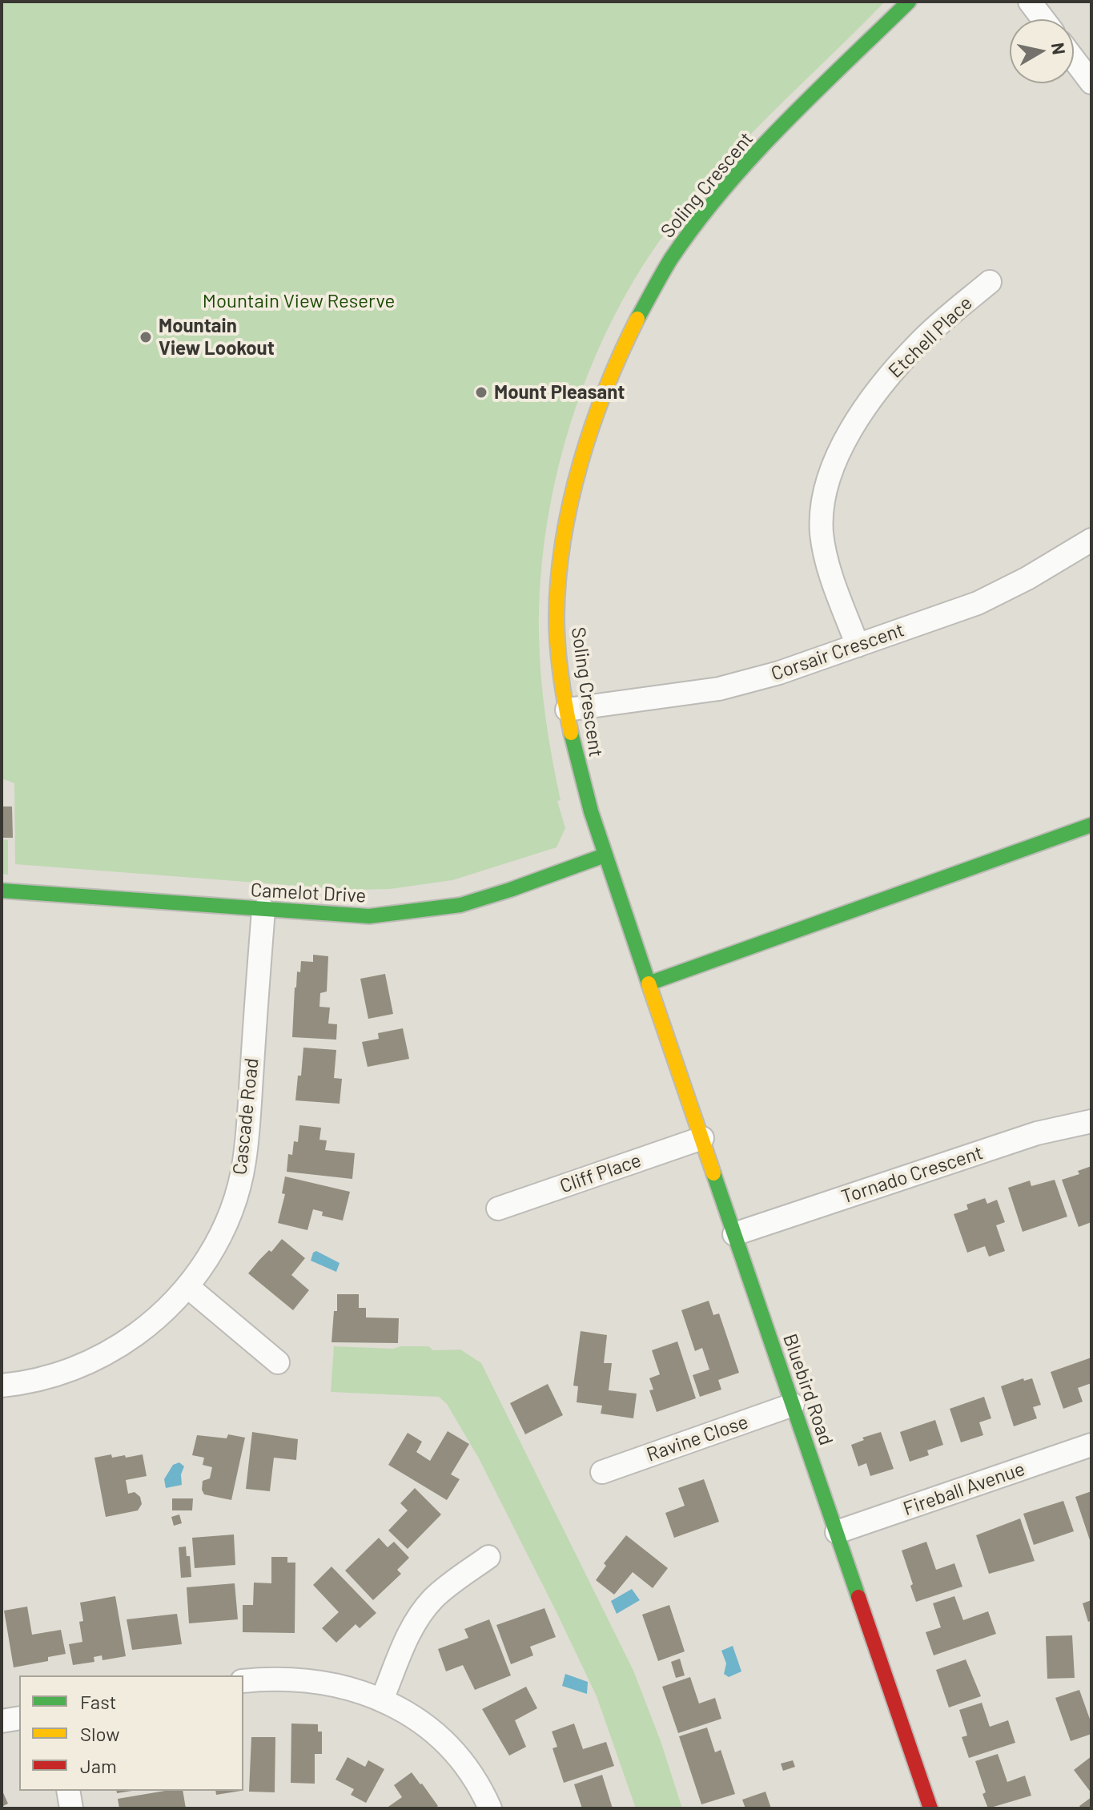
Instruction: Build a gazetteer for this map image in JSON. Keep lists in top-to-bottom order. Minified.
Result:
{"streets":{"street":["Soling Crescent","Etchell Place","Corsair Crescent","Camelot Drive","Cascade Road","Cliff Place","Tornado Crescent","Bluebird Road","Ravine Close","Fireball Avenue"]},"crossings":[["Soling Crescent","Corsair Crescent"],["Soling Crescent","Camelot Drive"],["Soling Crescent","Bluebird Road"],["Etchell Place","Corsair Crescent"],["Camelot Drive","Cascade Road"],["Cliff Place","Bluebird Road"],["Tornado Crescent","Bluebird Road"],["Bluebird Road","Ravine Close"],["Bluebird Road","Fireball Avenue"]],"parks":["Mountain View Reserve"],"places":["Mountain View Lookout","Mount Pleasant"],"legend":["Fast","Slow","Jam"],"north":"right"}
